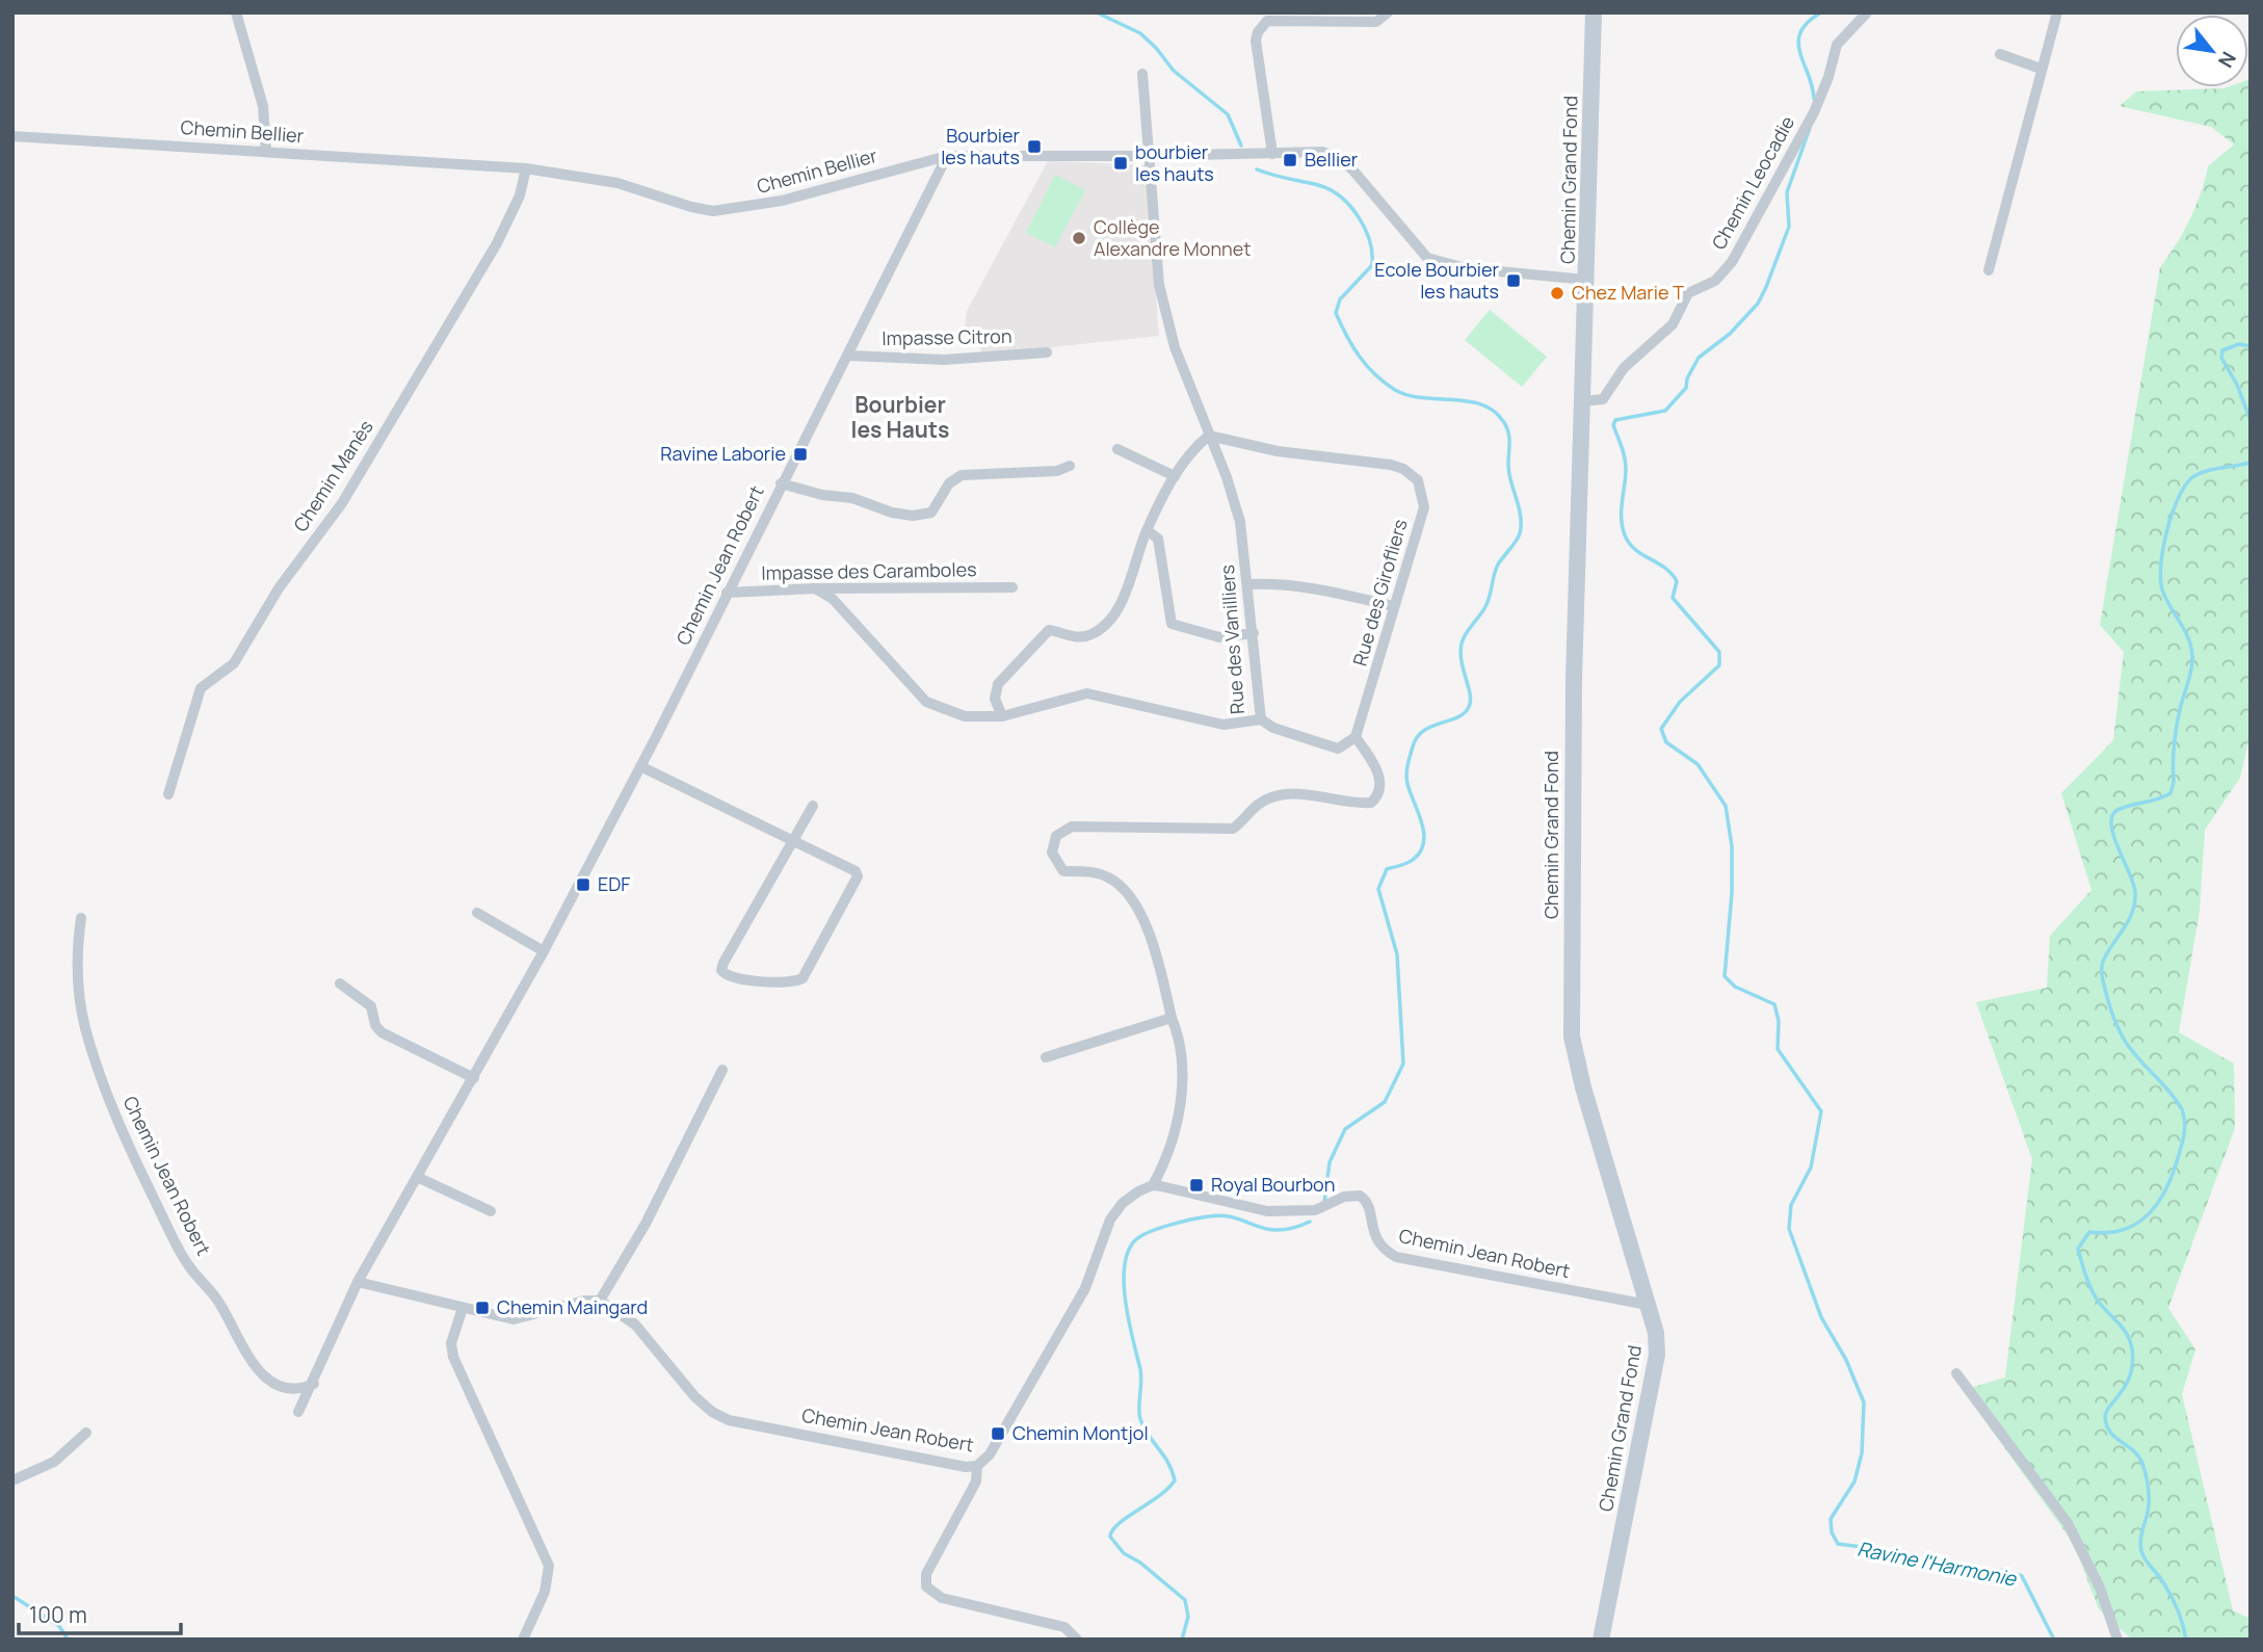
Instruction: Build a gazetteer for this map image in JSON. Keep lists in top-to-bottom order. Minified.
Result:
{"streets":{"street":["Chemin Bellier","Chemin Grand Fond","Chemin Leocadie","Impasse Citron","Chemin Manès","Chemin Jean Robert","Impasse des Caramboles","Rue des Girofliers","Rue des Vanilliers"]},"crossings":[["Chemin Bellier","Chemin Grand Fond"],["Chemin Bellier","Chemin Manès"],["Chemin Bellier","Chemin Jean Robert"],["Chemin Bellier","Rue des Vanilliers"],["Chemin Grand Fond","Chemin Leocadie"],["Chemin Grand Fond","Chemin Jean Robert"],["Impasse Citron","Chemin Jean Robert"],["Chemin Jean Robert","Impasse des Caramboles"],["Impasse des Caramboles","Rue des Vanilliers"],["Rue des Girofliers","Rue des Vanilliers"]],"districts":["Bourbier les Hauts"],"water":["Ravine l'Harmonie"],"places":{"transit":["Bourbier les hauts","Bellier","bourbier les hauts","Ecole Bourbier les hauts","Ravine Laborie","EDF","Royal Bourbon","Chemin Maingard","Chemin Montjol"],"other":["Collège Alexandre Monnet","Chez Marie T"]},"scale_bar":"100 m","north":"bottom right"}
